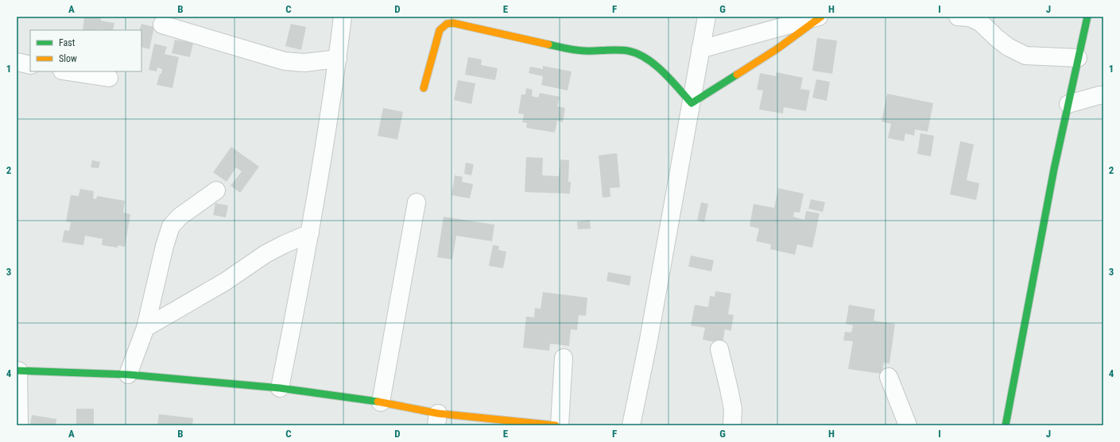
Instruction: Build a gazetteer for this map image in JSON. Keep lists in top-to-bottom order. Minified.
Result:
{"legend":["Fast","Slow"],"grid":{"columns":["A","B","C","D","E","F","G","H","I","J"],"rows":["1","2","3","4"]}}
